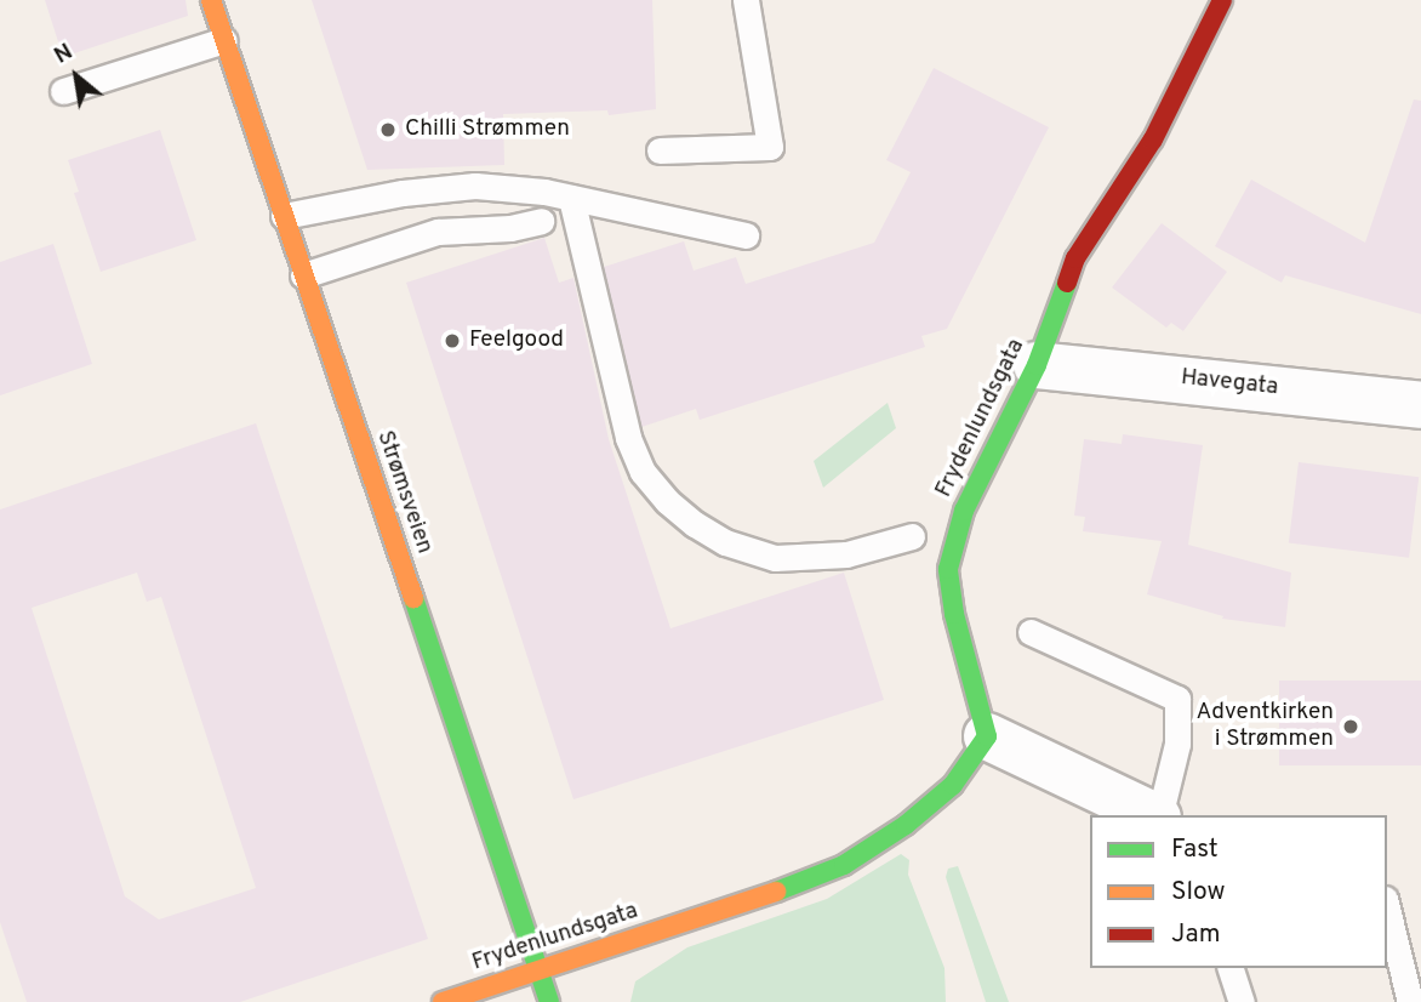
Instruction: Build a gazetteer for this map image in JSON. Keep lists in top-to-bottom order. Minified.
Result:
{"streets":{"street":["Havegata","Frydenlundsgata","Strømsveien"]},"crossings":[["Havegata","Frydenlundsgata"],["Frydenlundsgata","Strømsveien"]],"places":["Chilli Strømmen","Feelgood","Adventkirken i Strømmen"],"legend":["Fast","Slow","Jam"],"north":"top left"}
